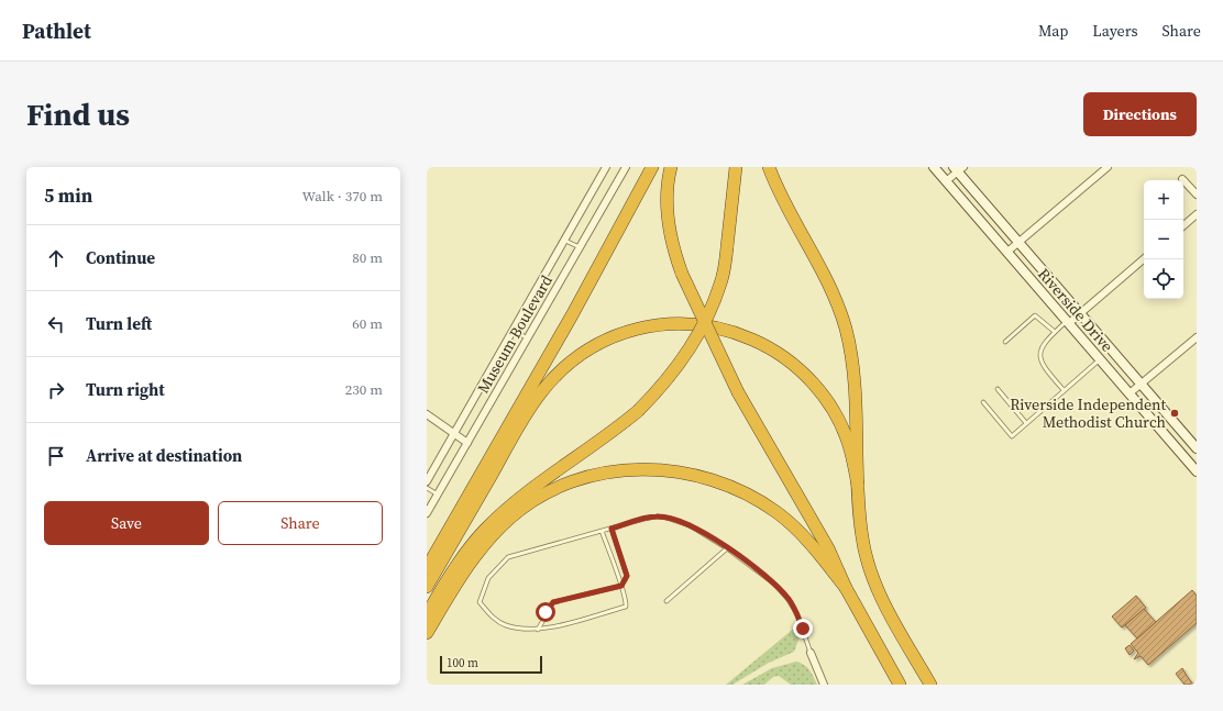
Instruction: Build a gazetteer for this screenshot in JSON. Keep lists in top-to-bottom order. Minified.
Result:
{"streets":{"street":["Riverside Drive","Museum Boulevard"]},"places":["Riverside Independent Methodist Church"],"scale_bar":"100 m","page":{"header":"Pathlet","nav":["Map","Layers","Share"],"buttons":["Directions",["Save","Share"]],"title":"Find us","heading":["5 min","Walk · 370 m"],"map_buttons":["+","−"],"list":[["Continue","80 m"],["Turn left","60 m"],["Turn right","230 m"],"Arrive at destination"],"scale":"100 m"}}
